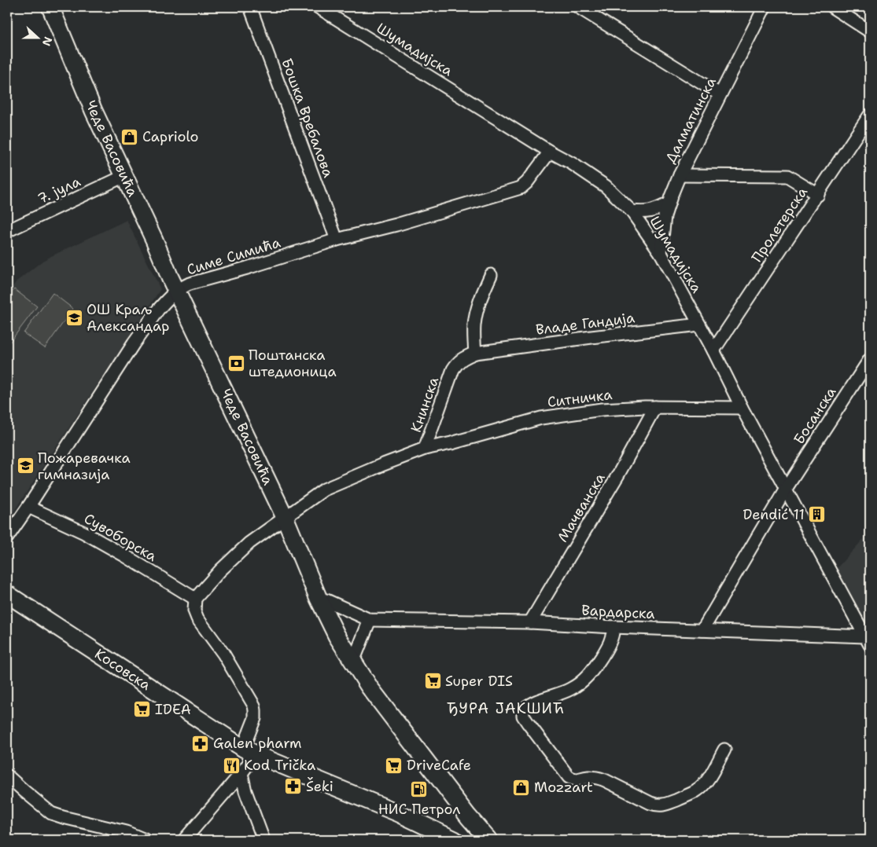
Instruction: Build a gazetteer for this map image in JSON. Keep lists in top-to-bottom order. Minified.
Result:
{"streets":{"street":["Шумадијска","Бошка Вребалова","Далматинска","Чеде Васовића","7. јула","Пролетерска","Симе Симића","Владе Гандија","Ситничка","Книнска","Босанска","Мачванска","Сувоборска","Вардарска","Косовска"]},"crossings":[["Шумадијска","Далматинска"],["Шумадијска","Пролетерска"],["Шумадијска","Симе Симића"],["Шумадијска","Владе Гандија"],["Шумадијска","Ситничка"],["Шумадијска","Босанска"],["Шумадијска","Вардарска"],["Бошка Вребалова","Симе Симића"],["Чеде Васовића","7. јула"],["Чеде Васовића","Симе Симића"],["Чеде Васовића","Книнска"],["Чеде Васовића","Вардарска"],["Симе Симића","Сувоборска"],["Владе Гандија","Книнска"],["Ситничка","Книнска"],["Ситничка","Мачванска"],["Босанска","Вардарска"],["Мачванска","Вардарска"]],"districts":["ЂУРА ЈАКШИЋ"],"places":{"shop":["Capriolo","Mozzart"],"school or university":["ОШ Краљ Александар","Пожаревачка гимназија"],"bank":["Поштанска штедионица"],"building":["Dendić 11"],"supermarket":["Super DIS","IDEA","DriveCafe"],"pharmacy":["Galen pharm","Šeki"],"restaurant":["Kod Trička"],"fuel station":["НИС Петрол"]},"north":"right"}
